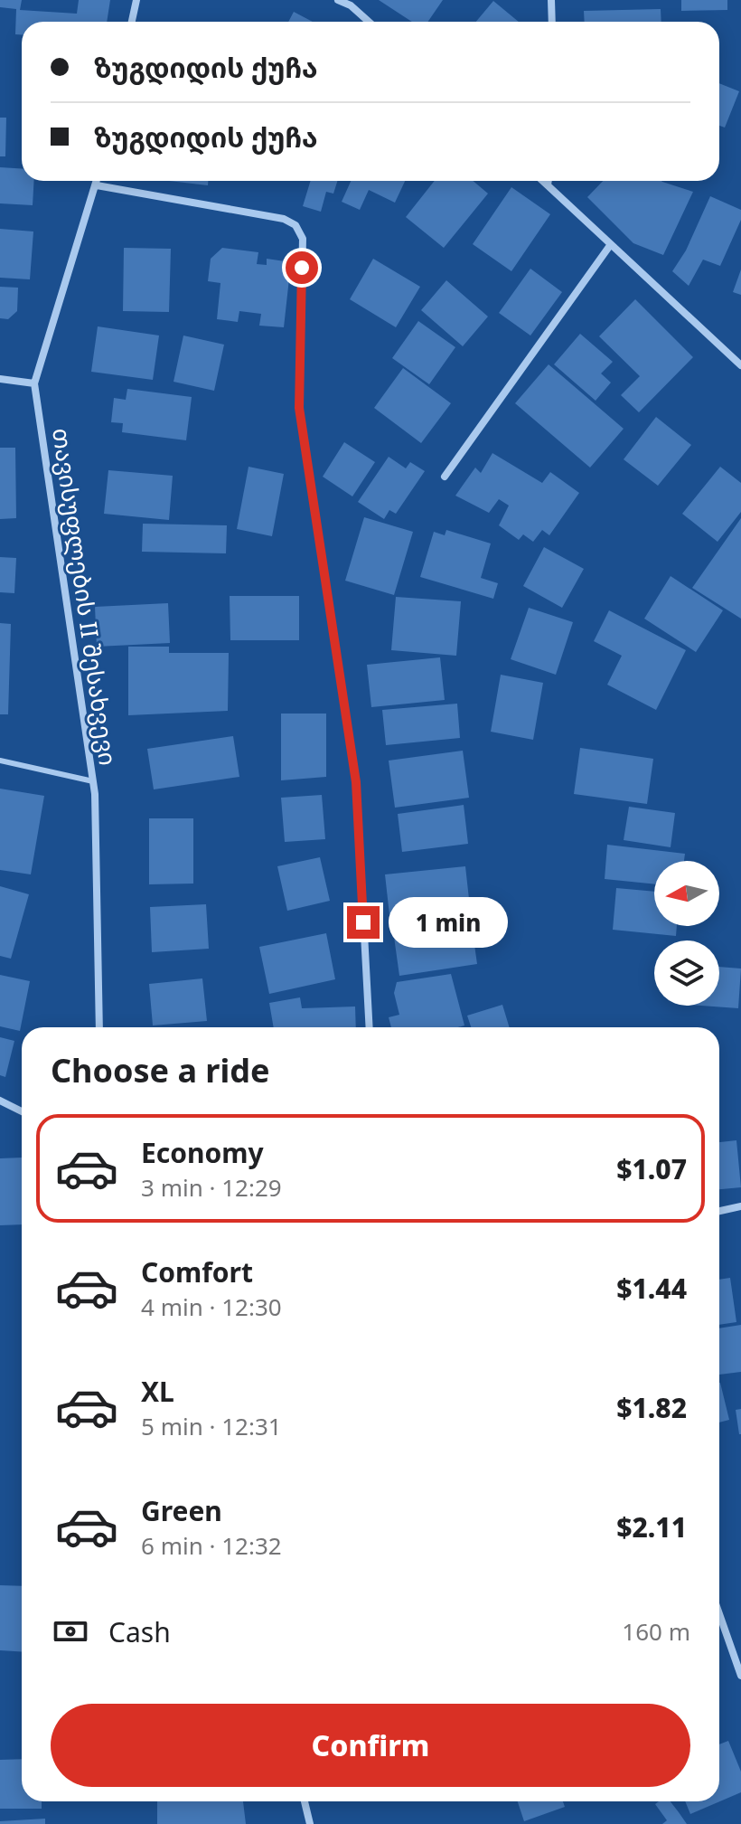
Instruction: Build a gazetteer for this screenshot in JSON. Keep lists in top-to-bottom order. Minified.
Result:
{"streets":{"street":["თავისუფლების II შესახვევი"]},"north":"left","page":{"banner":["ზუგდიდის ქუჩა","ზუგდიდის ქუჩა"],"bubble":"1 min","heading":"Choose a ride","list":[{"name":"Economy","note":"3 min · 12:29","value":"$1.07"},{"name":"Comfort","note":"4 min · 12:30","value":"$1.44"},{"name":"XL","note":"5 min · 12:31","value":"$1.82"},{"name":"Green","note":"6 min · 12:32","value":"$2.11"}],"pay":["Cash","160 m"],"buttons":"Confirm"}}
